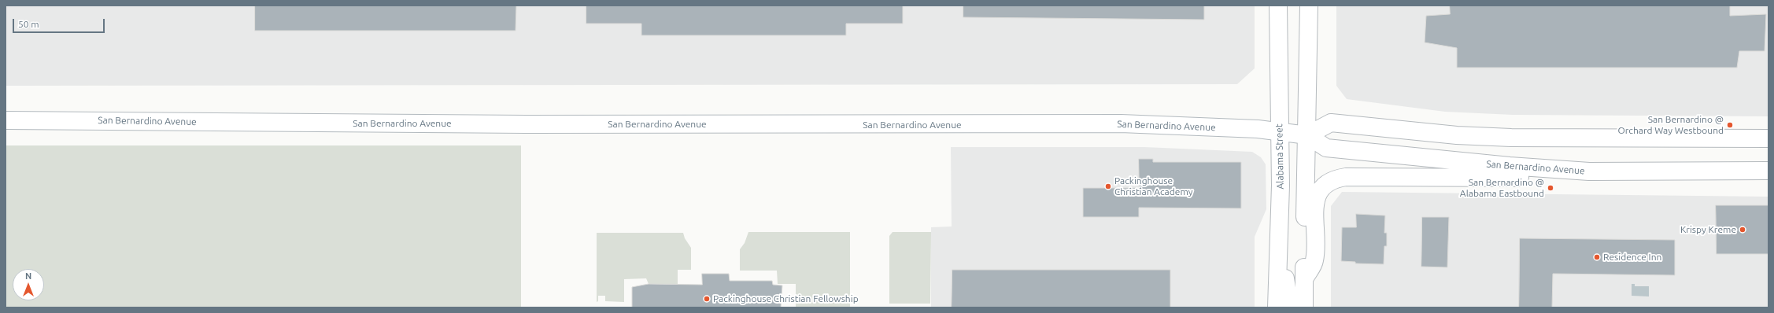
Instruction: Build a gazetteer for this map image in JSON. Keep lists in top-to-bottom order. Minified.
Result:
{"streets":{"main road":["San Bernardino Avenue","Alabama Street"]},"crossings":[["San Bernardino Avenue","Alabama Street"]],"places":["San Bernardino @ Orchard Way Westbound","Packinghouse Christian Academy","San Bernardino @ Alabama Eastbound","Krispy Kreme","Residence Inn","Packinghouse Christian Fellowship"],"scale_bar":"50 m","north":"top"}
